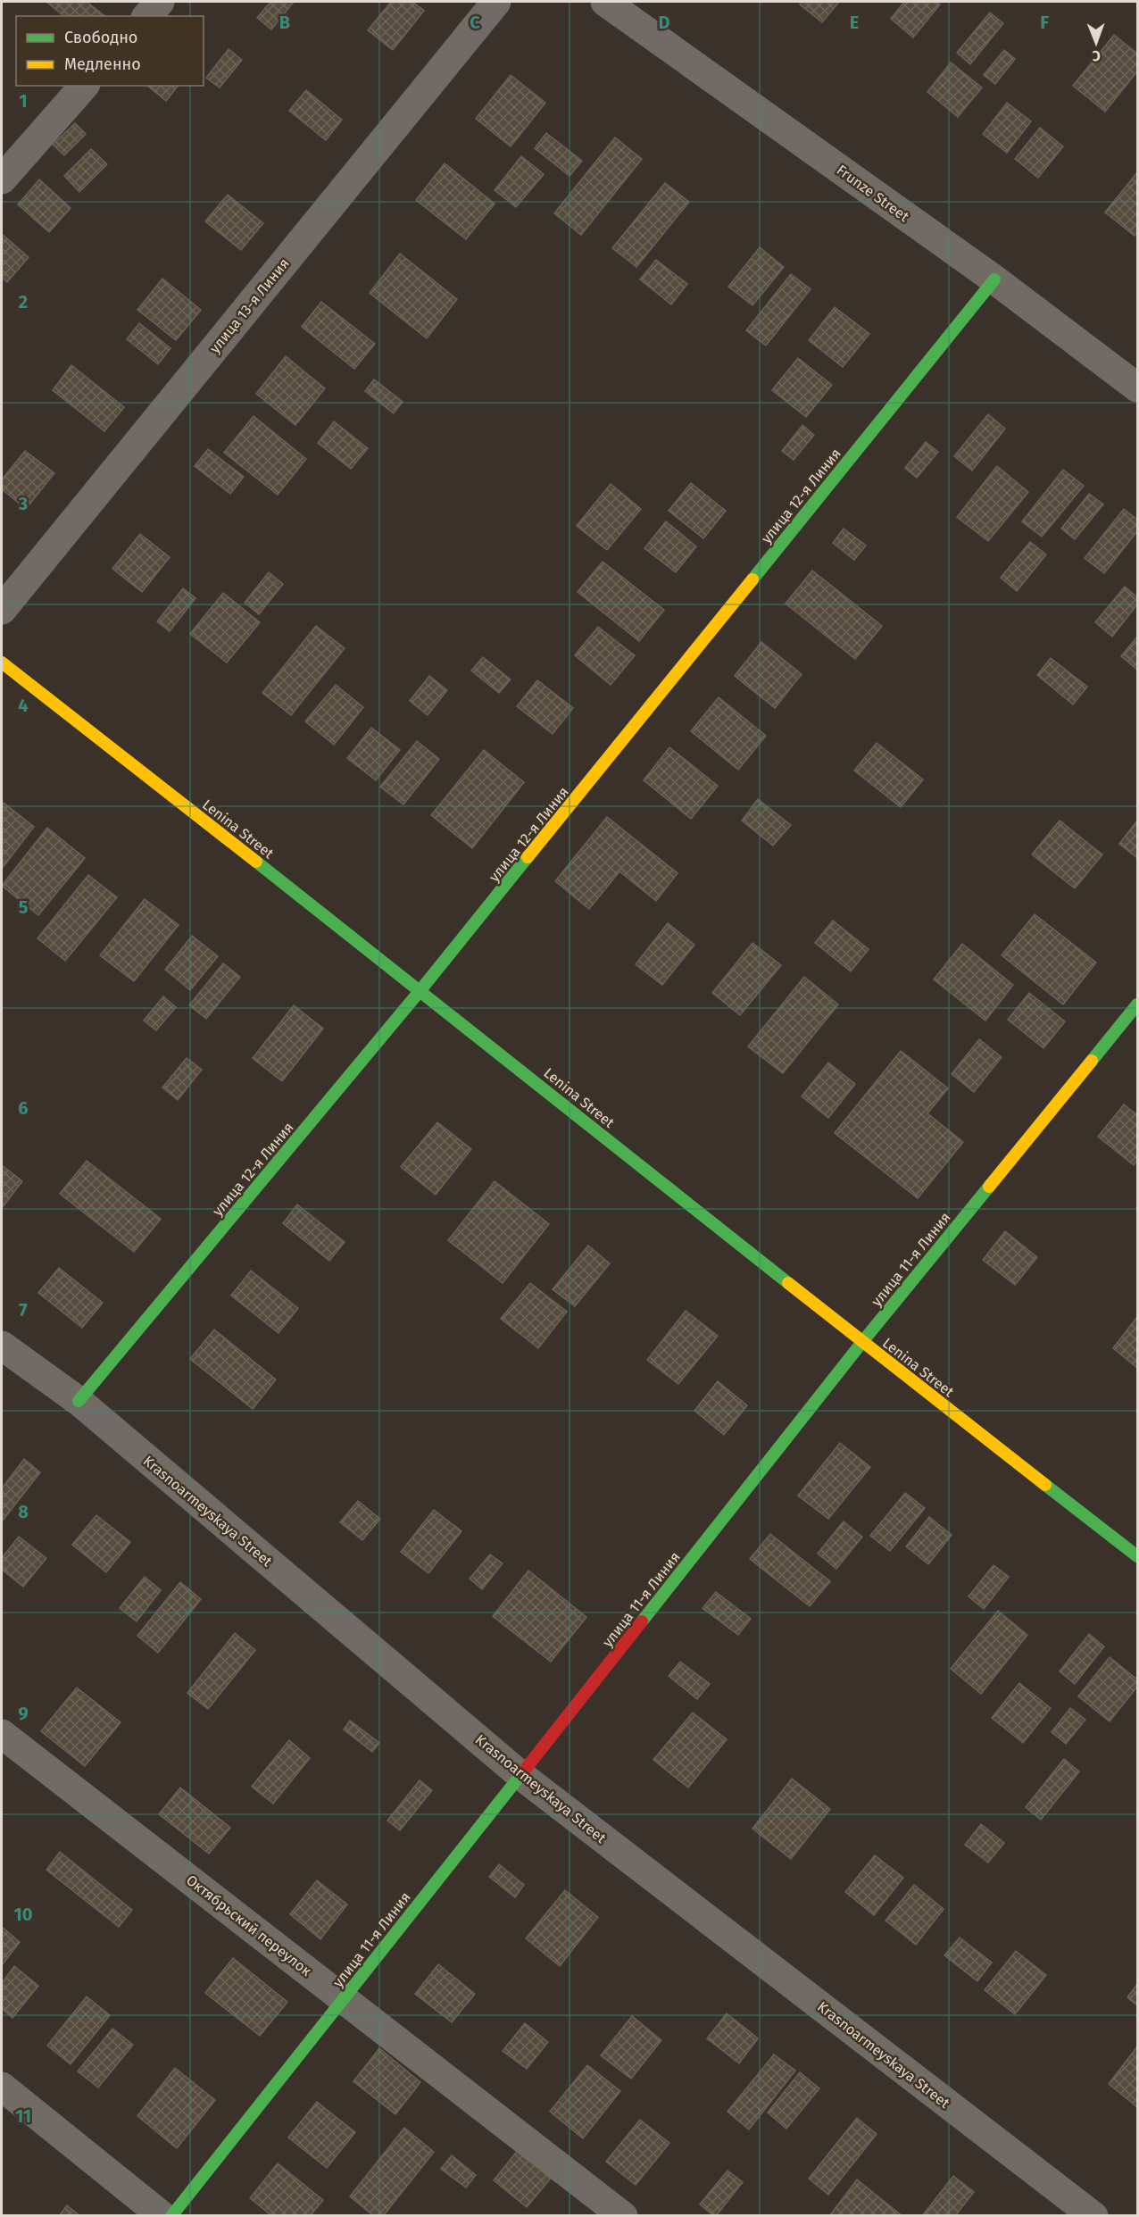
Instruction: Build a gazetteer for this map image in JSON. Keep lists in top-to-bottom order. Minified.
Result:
{"streets":{"street":["Frunze Street","улица 13-я Линия","улица 12-я Линия","Lenina Street","улица 11-я Линия","Krasnoarmeyskaya Street","Октябрьский переулок"]},"crossings":[["Frunze Street","улица 12-я Линия"],["улица 12-я Линия","Lenina Street"],["улица 12-я Линия","Krasnoarmeyskaya Street"],["Lenina Street","улица 11-я Линия"],["улица 11-я Линия","Krasnoarmeyskaya Street"],["улица 11-я Линия","Октябрьский переулок"]],"legend":["Свободно","Медленно"],"north":"bottom","grid":{"columns":["B","C","D","E","F"],"rows":["1","2","3","4","5","6","7","8","9","10","11"]}}
